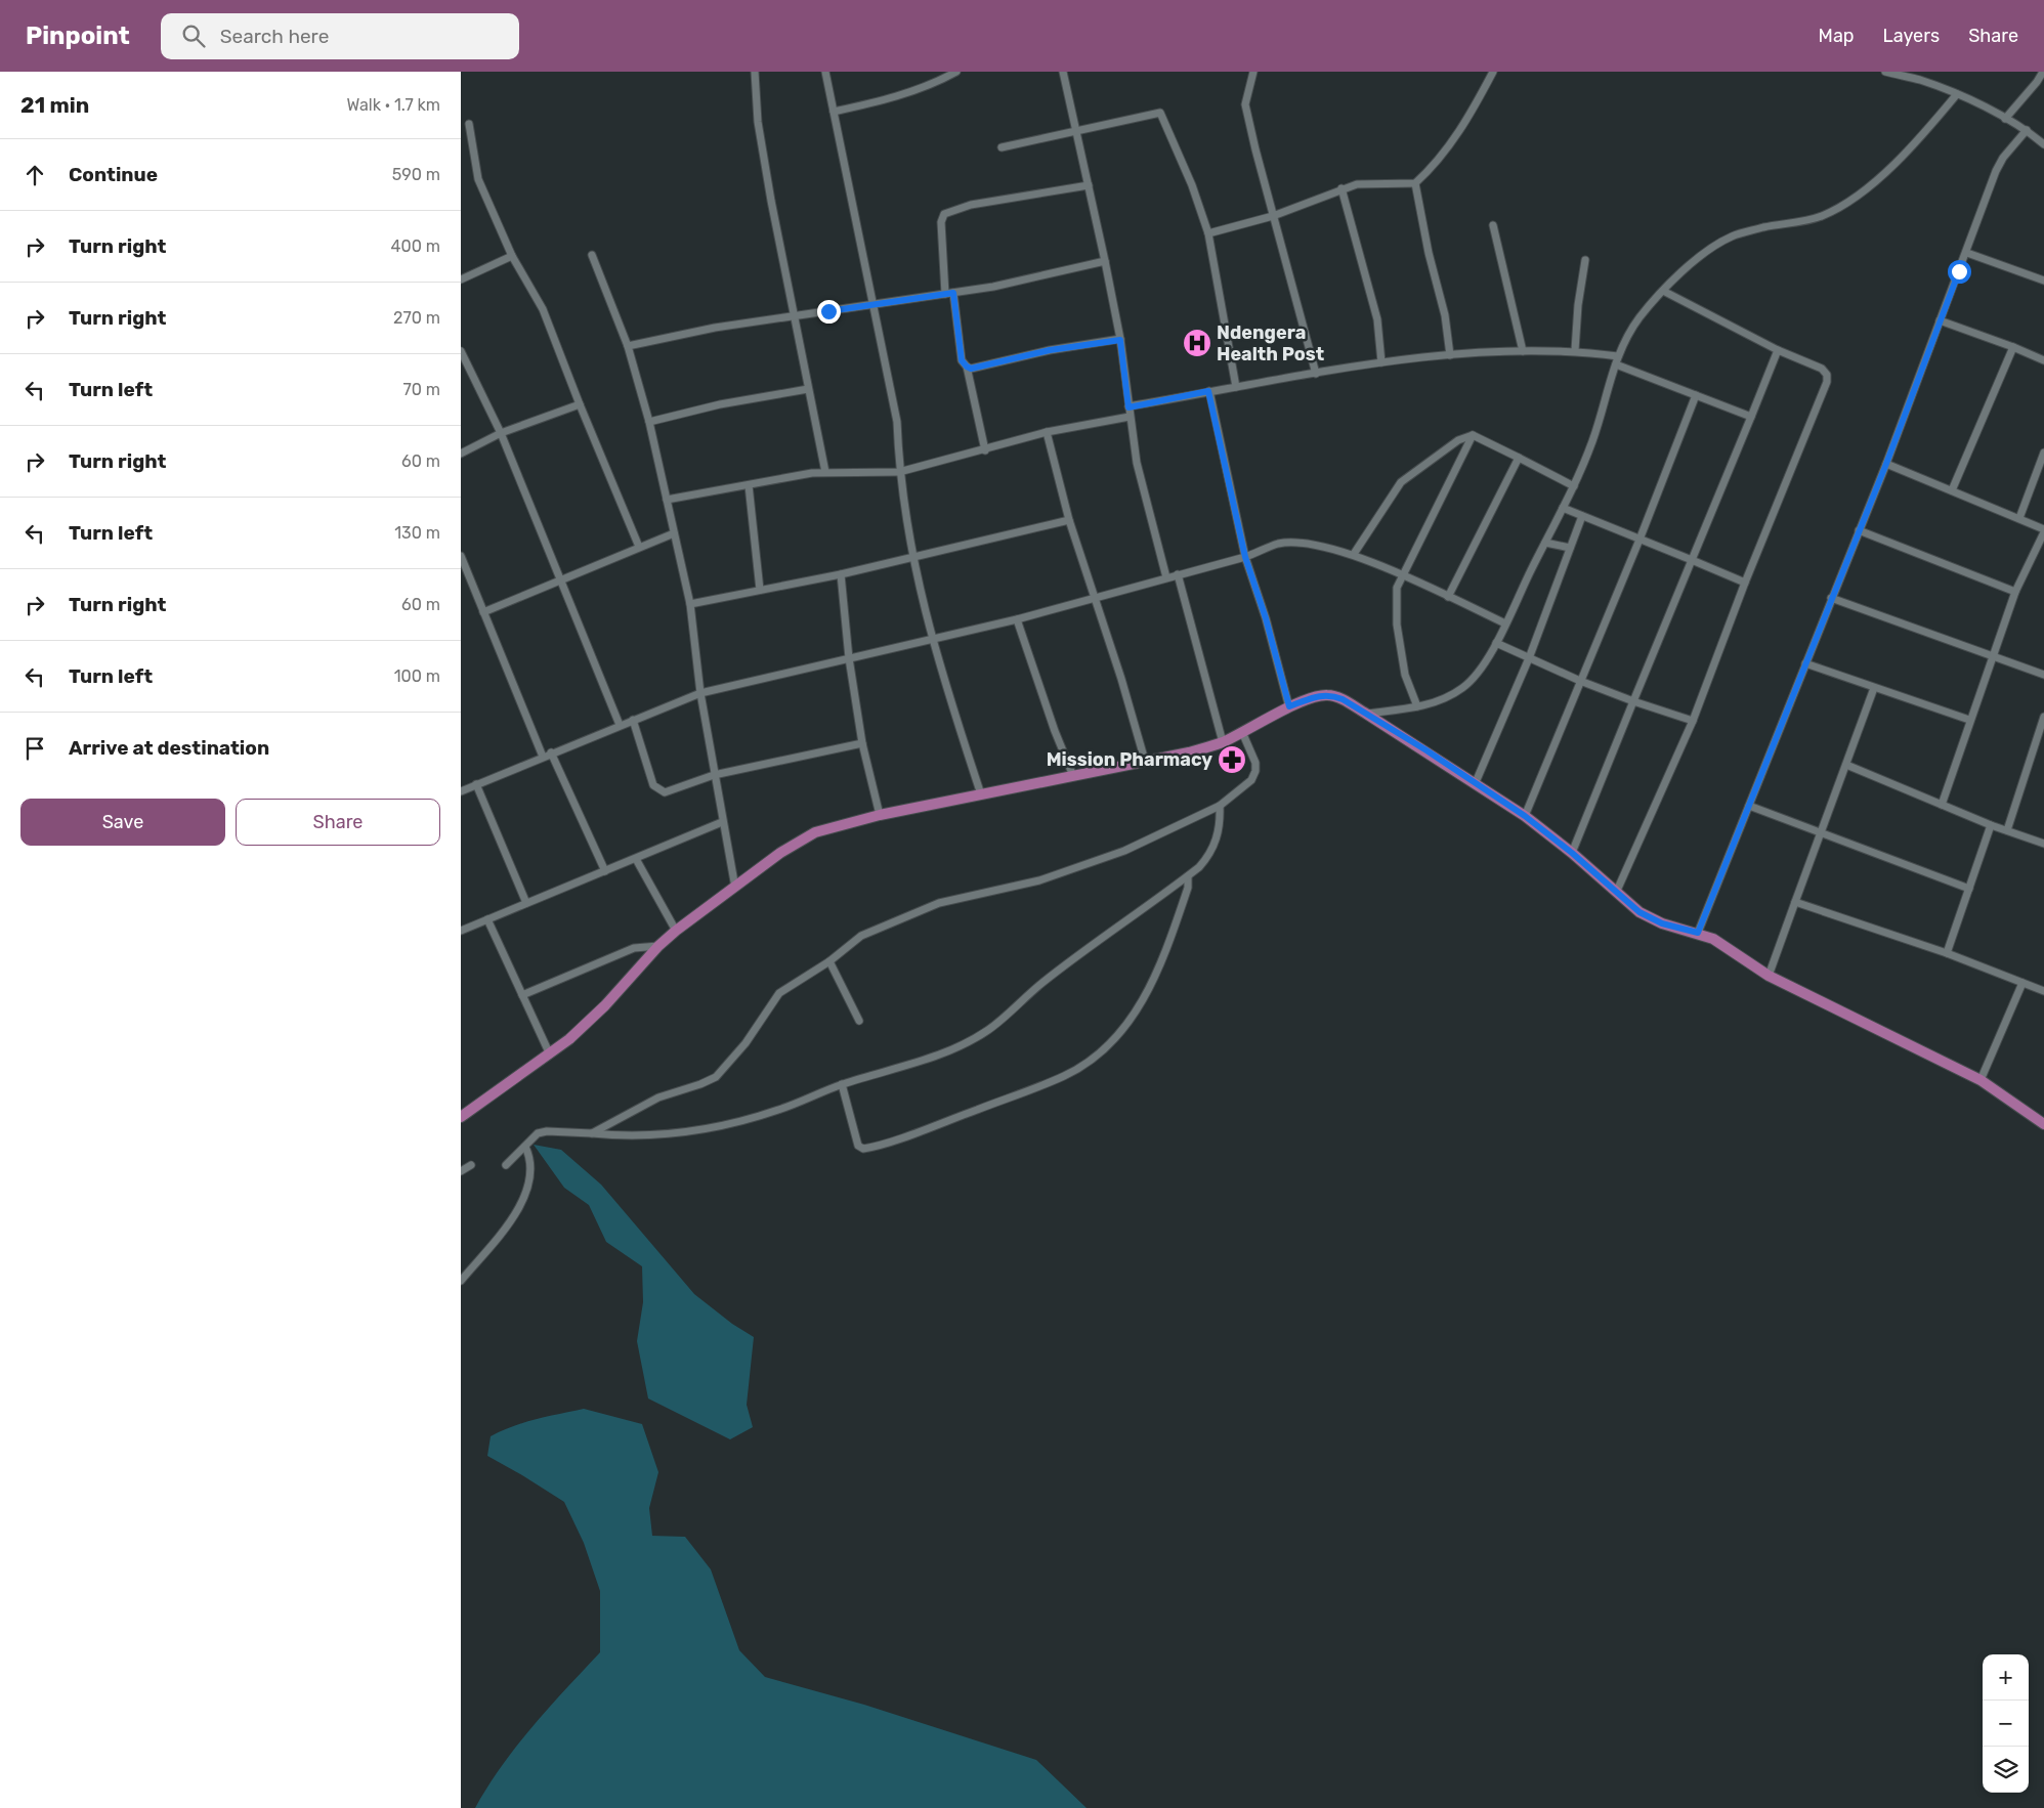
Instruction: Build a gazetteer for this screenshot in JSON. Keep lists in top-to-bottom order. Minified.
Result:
{"places":{"hospital":["Ndengera Health Post"],"pharmacy":["Mission Pharmacy"]},"page":{"header":"Pinpoint","search":"Search here","nav":["Map","Layers","Share"],"heading":["21 min","Walk · 1.7 km"],"list":[["Continue","590 m"],["Turn right","400 m"],["Turn right","270 m"],["Turn left","70 m"],["Turn right","60 m"],["Turn left","130 m"],["Turn right","60 m"],["Turn left","100 m"],"Arrive at destination"],"buttons":["Save","Share"],"map_buttons":["+","−"]}}
